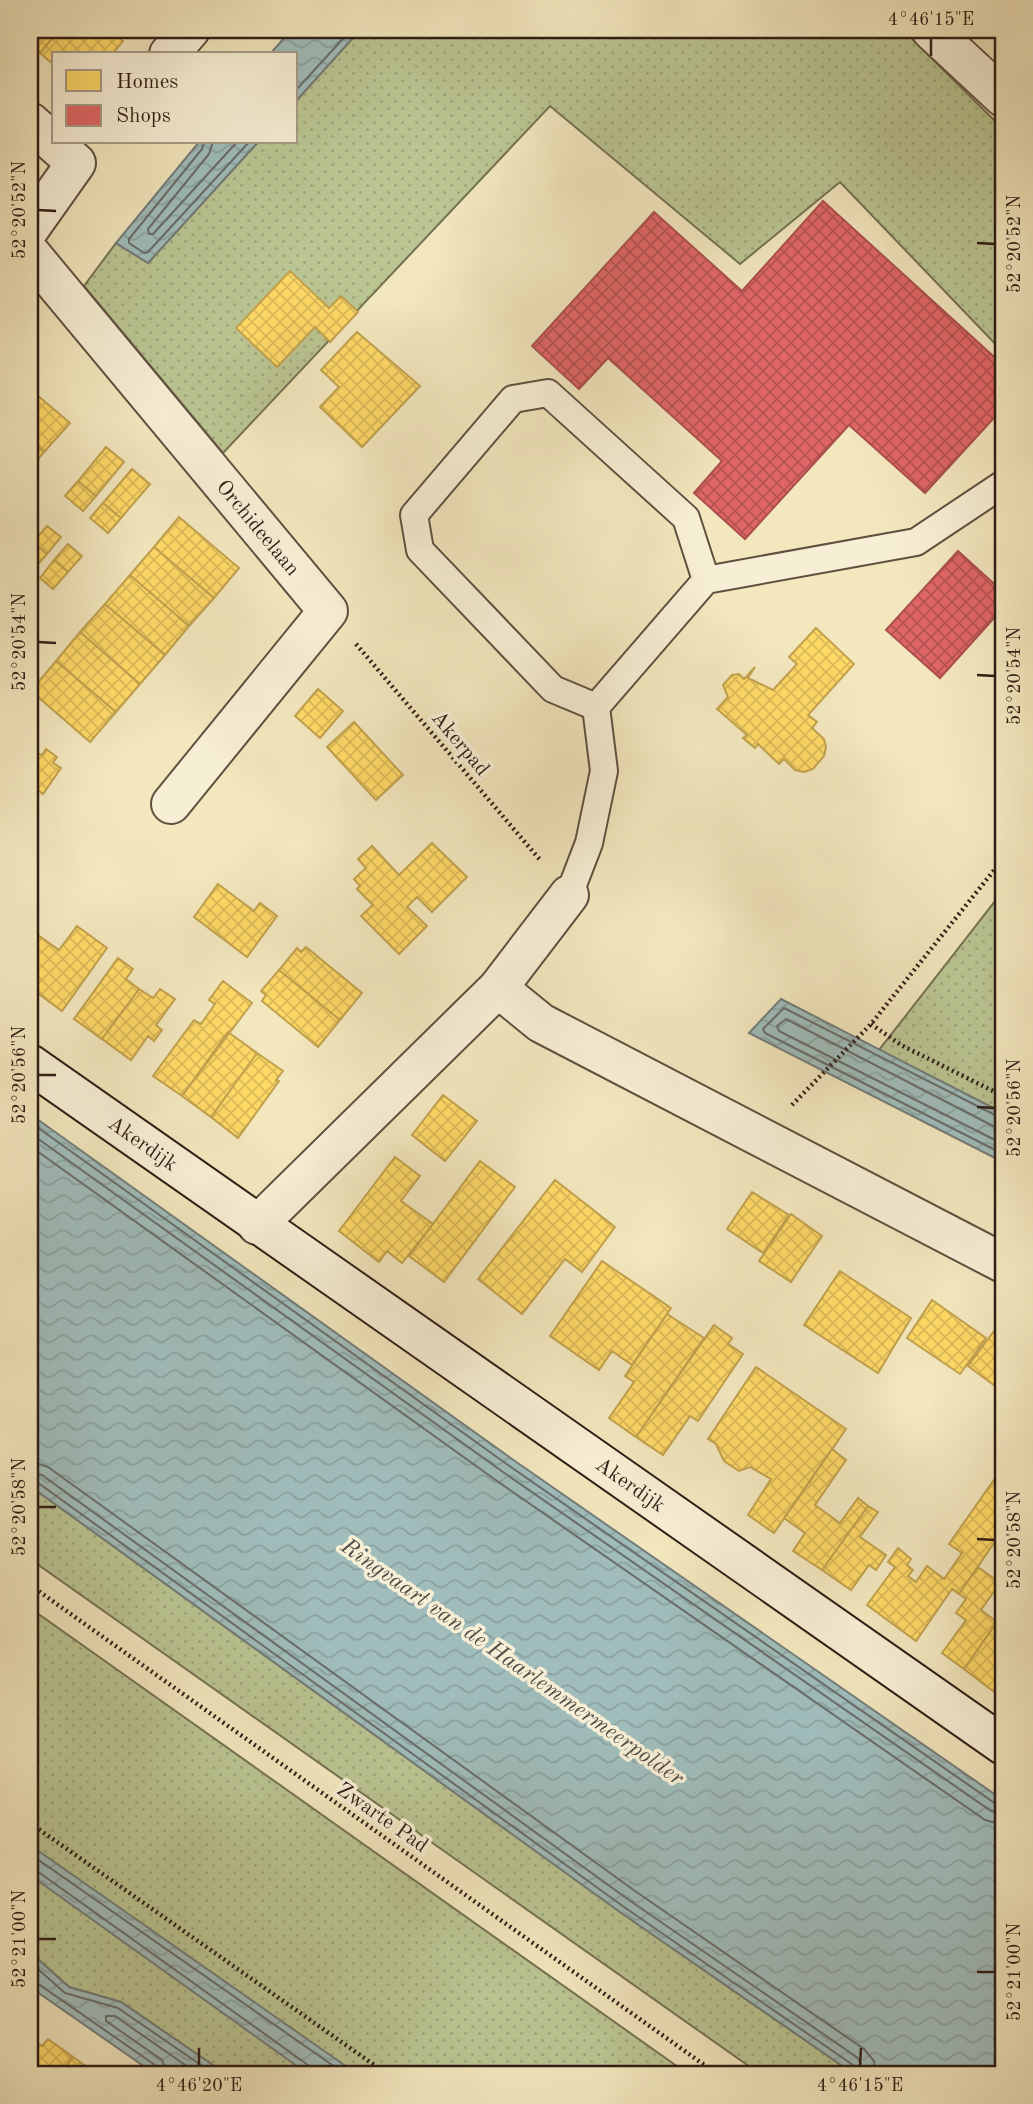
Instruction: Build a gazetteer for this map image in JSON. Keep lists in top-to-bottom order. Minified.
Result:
{"streets":{"street":["Orchideelaan","Akerdijk"],"path":["Akerpad","Zwarte Pad"]},"crossings":[["Orchideelaan","Akerpad"]],"water":["Ringvaart van de Haarlemmermeerpolder"],"legend":["Homes","Shops"],"coordinates":["4°46'15\"E","52°20'52\"N","52°20'54\"N","52°20'56\"N","52°20'58\"N","52°21'00\"N","4°46'20\"E"]}
